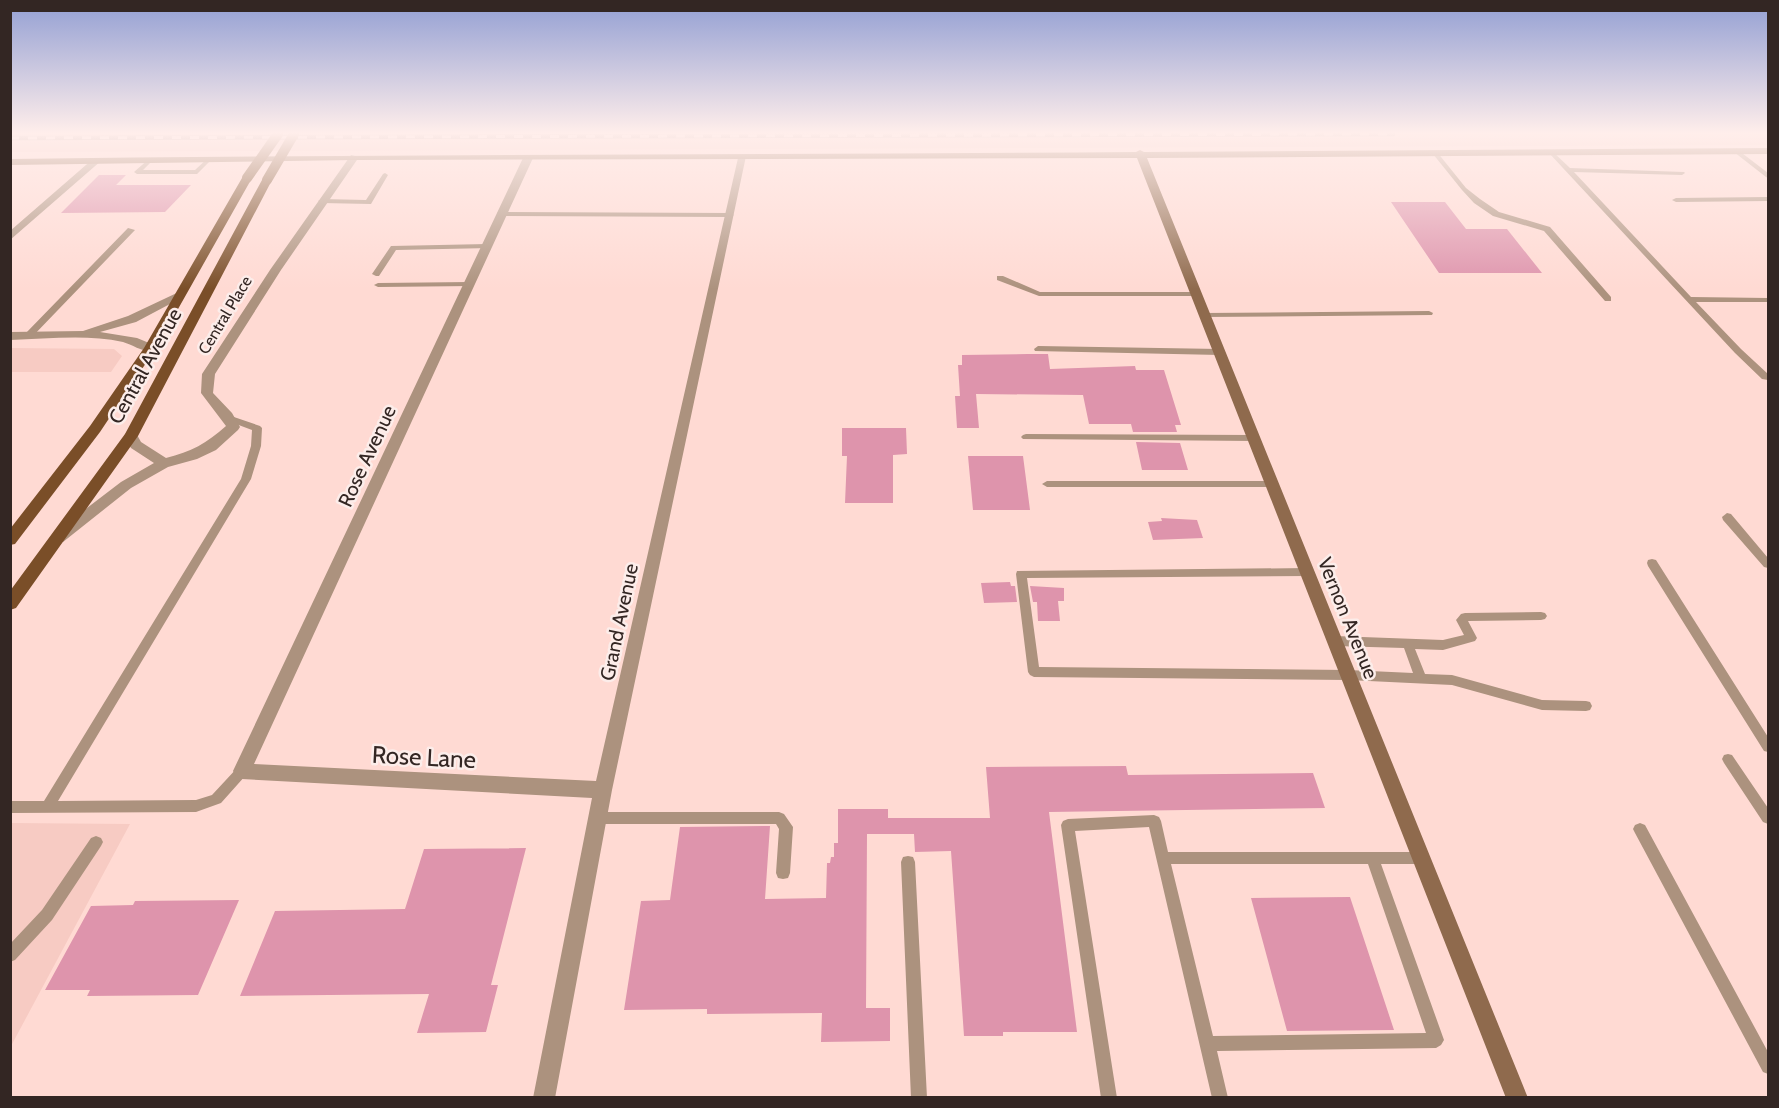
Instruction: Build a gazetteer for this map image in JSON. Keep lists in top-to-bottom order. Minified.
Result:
{"streets":{"main road":["Central Avenue"],"street":["Central Place","Rose Avenue","Vernon Avenue","Grand Avenue","Rose Lane"]},"crossings":[["Rose Avenue","Rose Lane"],["Grand Avenue","Rose Lane"]]}
